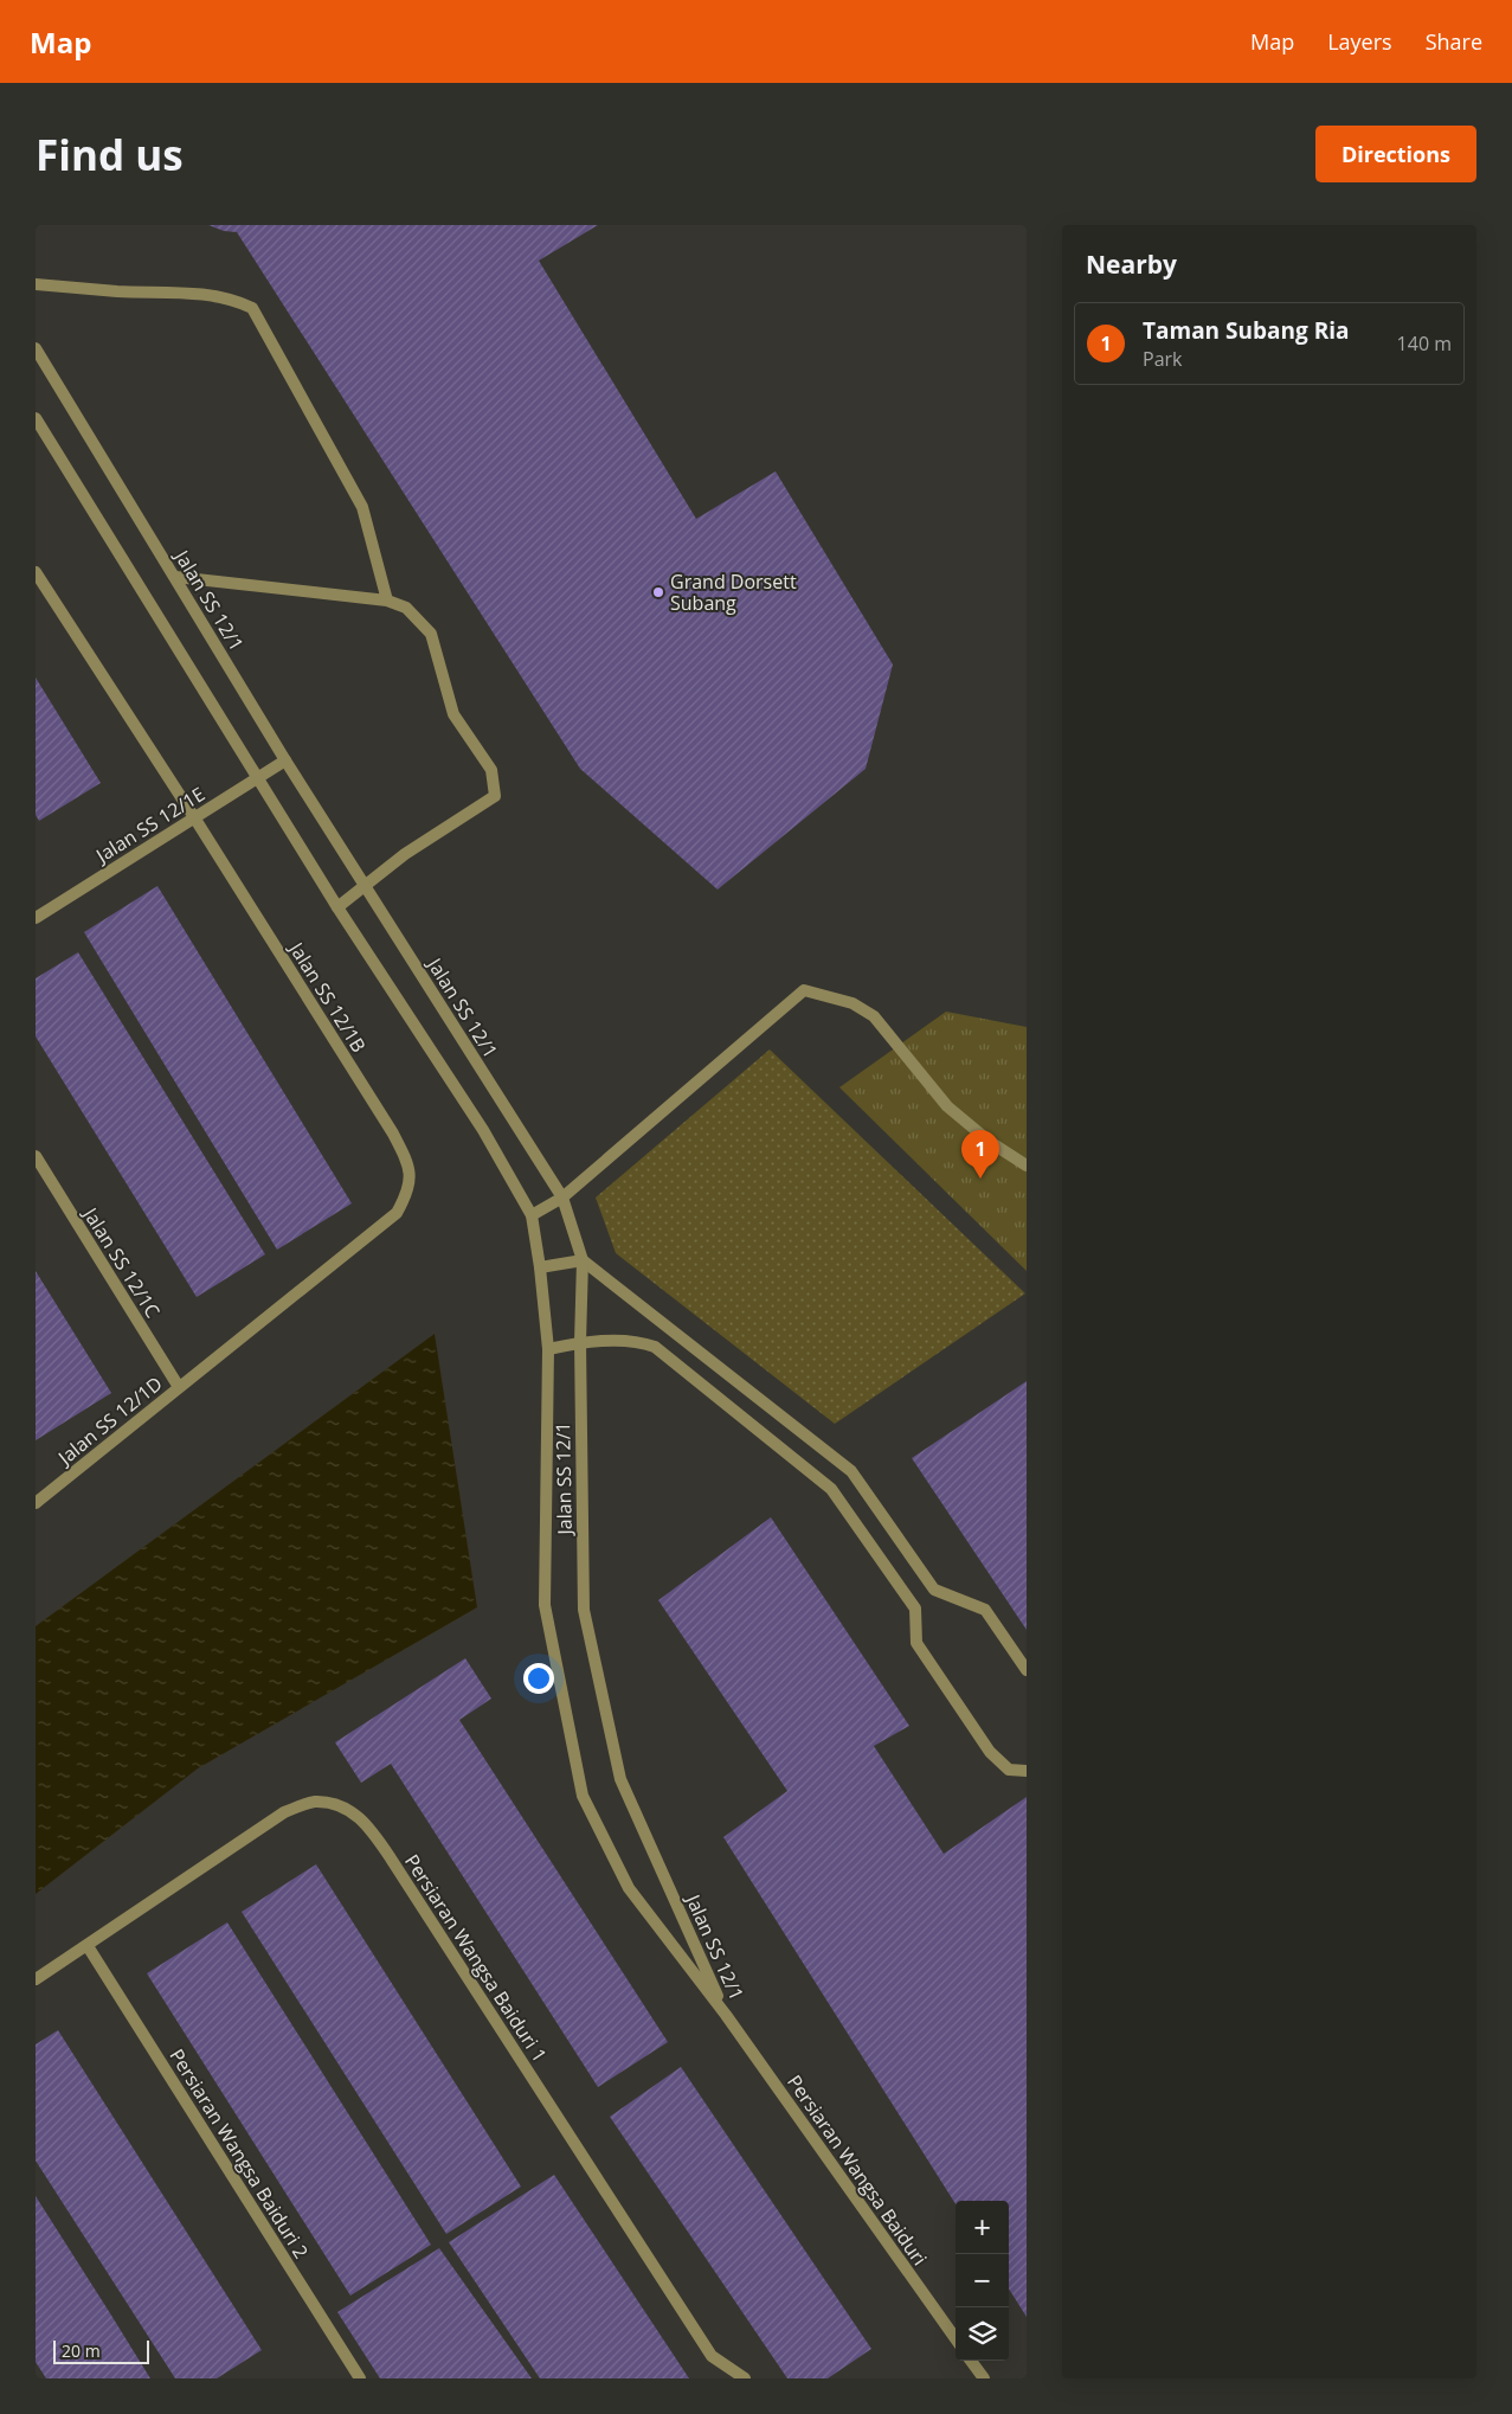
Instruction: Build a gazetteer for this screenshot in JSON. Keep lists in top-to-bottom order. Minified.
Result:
{"streets":{"street":["Jalan SS 12/1","Jalan SS 12/1E","Jalan SS 12/1B","Jalan SS 12/1C","Jalan SS 12/1D","Persiaran Wangsa Baiduri 1","Persiaran Wangsa Baiduri 2","Persiaran Wangsa Baiduri"]},"crossings":[["Jalan SS 12/1","Jalan SS 12/1E"],["Jalan SS 12/1","Persiaran Wangsa Baiduri"],["Jalan SS 12/1E","Jalan SS 12/1B"],["Jalan SS 12/1B","Jalan SS 12/1C"],["Jalan SS 12/1B","Jalan SS 12/1D"],["Jalan SS 12/1C","Jalan SS 12/1D"],["Persiaran Wangsa Baiduri 1","Persiaran Wangsa Baiduri 2"]],"places":["Grand Dorsett Subang"],"scale_bar":"20 m","page":{"header":"Map","nav":["Map","Layers","Share"],"buttons":"Directions","title":"Find us","heading":"Nearby","list":[{"mark":"1","name":"Taman Subang Ria","note":"Park","value":"140 m"}],"pins":"1","map_buttons":["+","−"],"scale":"20 m"}}
